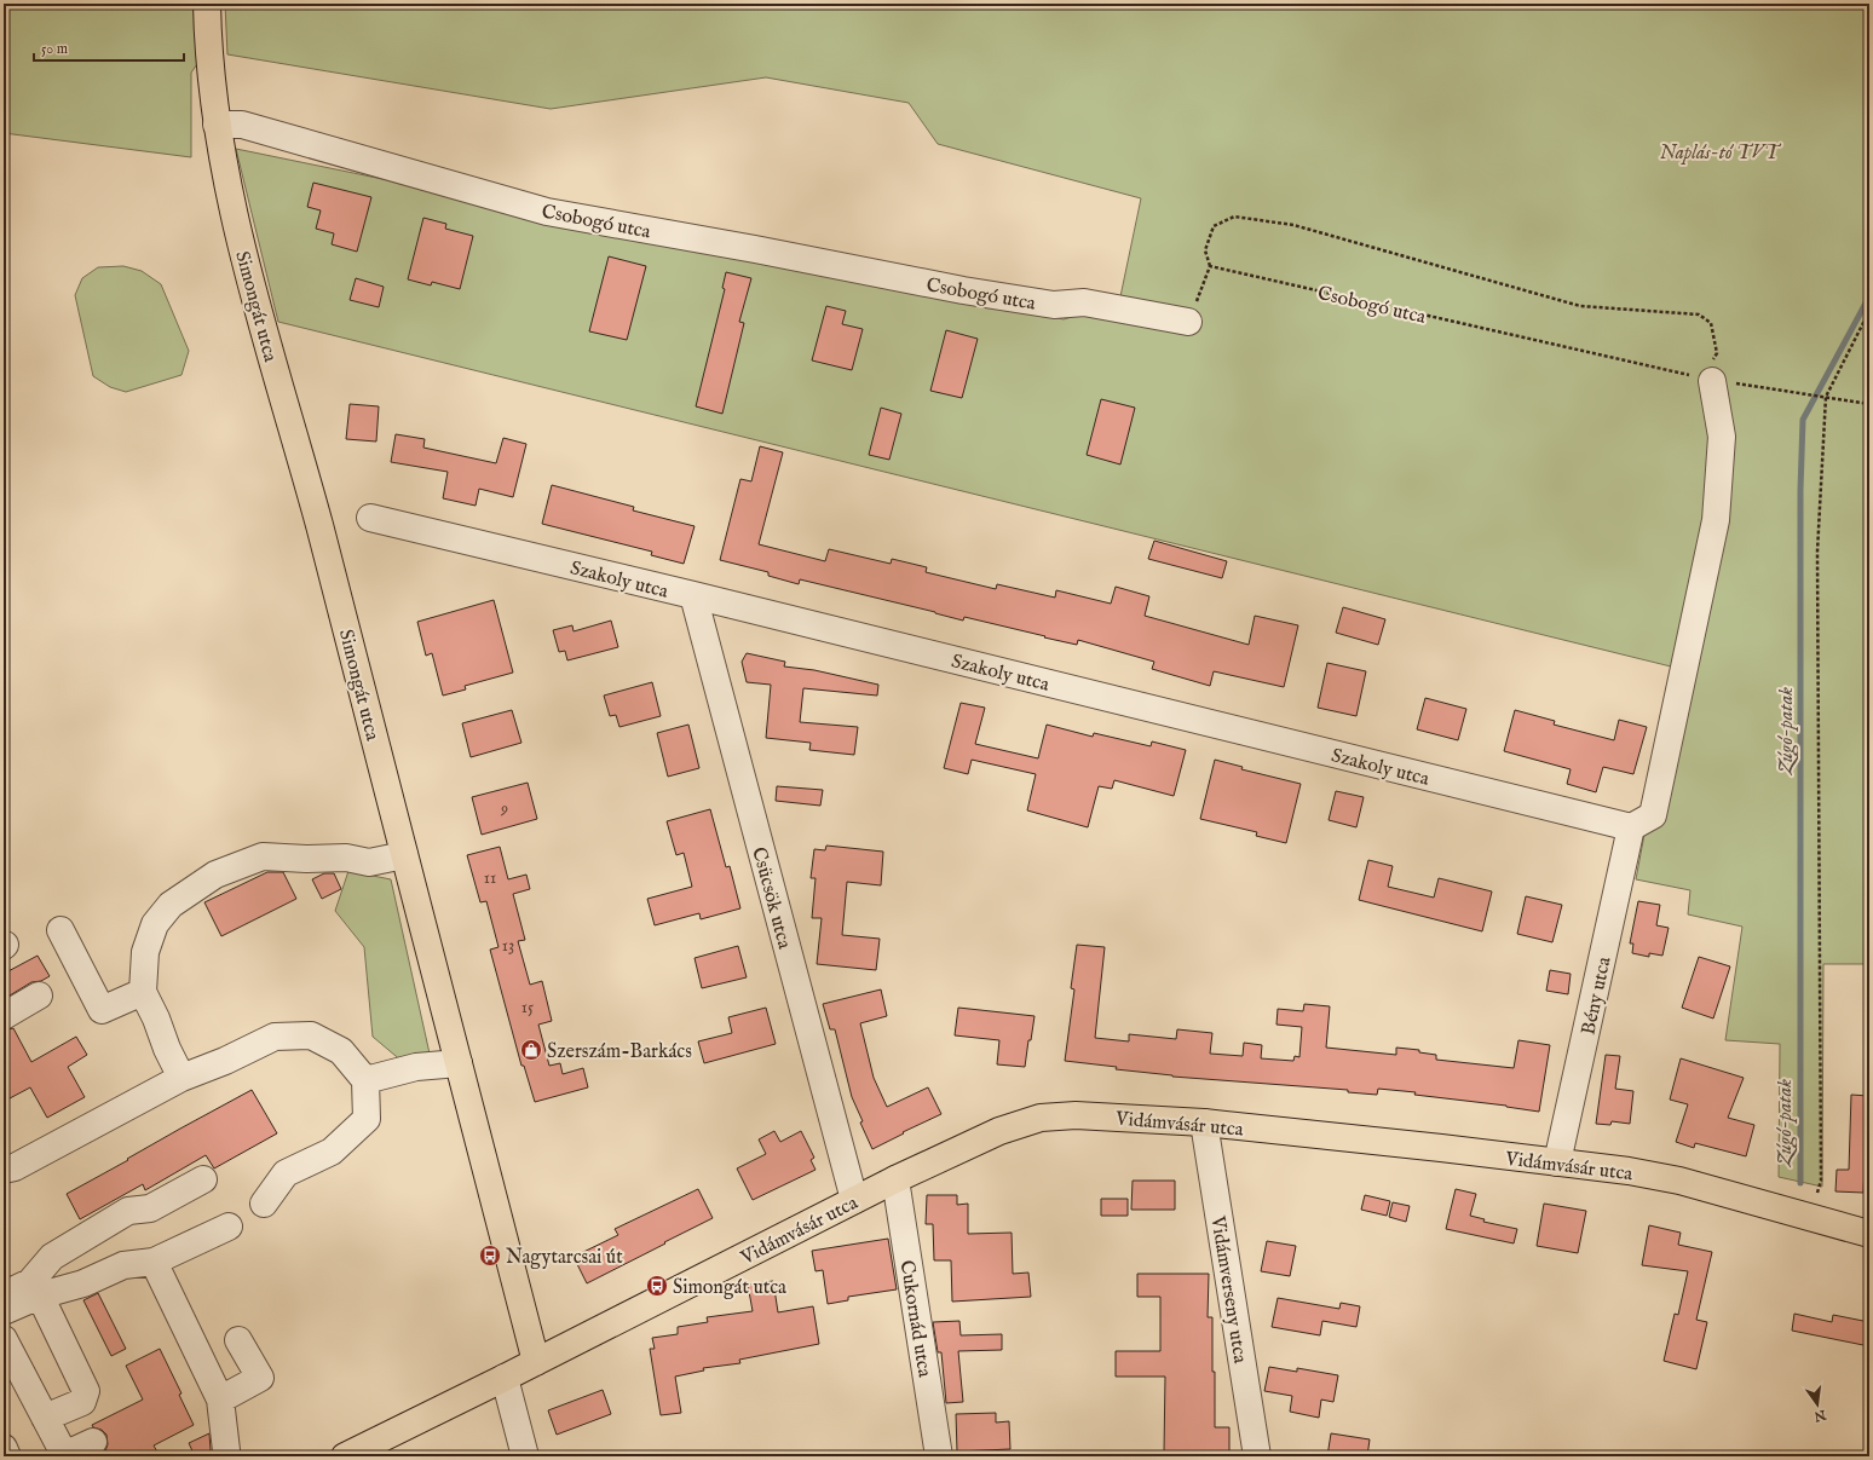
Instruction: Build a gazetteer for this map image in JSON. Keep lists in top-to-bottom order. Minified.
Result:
{"streets":{"main road":["Simongát utca","Vidámvásár utca"],"street":["Csobogó utca","Szakoly utca","Csücsök utca","Bény utca","Vidámverseny utca","Cukornád utca"]},"crossings":[["Csobogó utca","Simongát utca"],["Simongát utca","Vidámvásár utca"],["Szakoly utca","Csücsök utca"],["Szakoly utca","Bény utca"],["Csücsök utca","Vidámvásár utca"],["Bény utca","Vidámvásár utca"],["Vidámvásár utca","Vidámverseny utca"],["Vidámvásár utca","Cukornád utca"]],"water":["Zúgó-patak"],"parks":["Naplás-tó TVT"],"places":{"shop":["Szerszám-Barkács"],"bus stop":["Nagytarcsai út","Simongát utca"]},"house_numbers":["9","11","13","15"],"scale_bar":"50 m","north":"bottom"}
